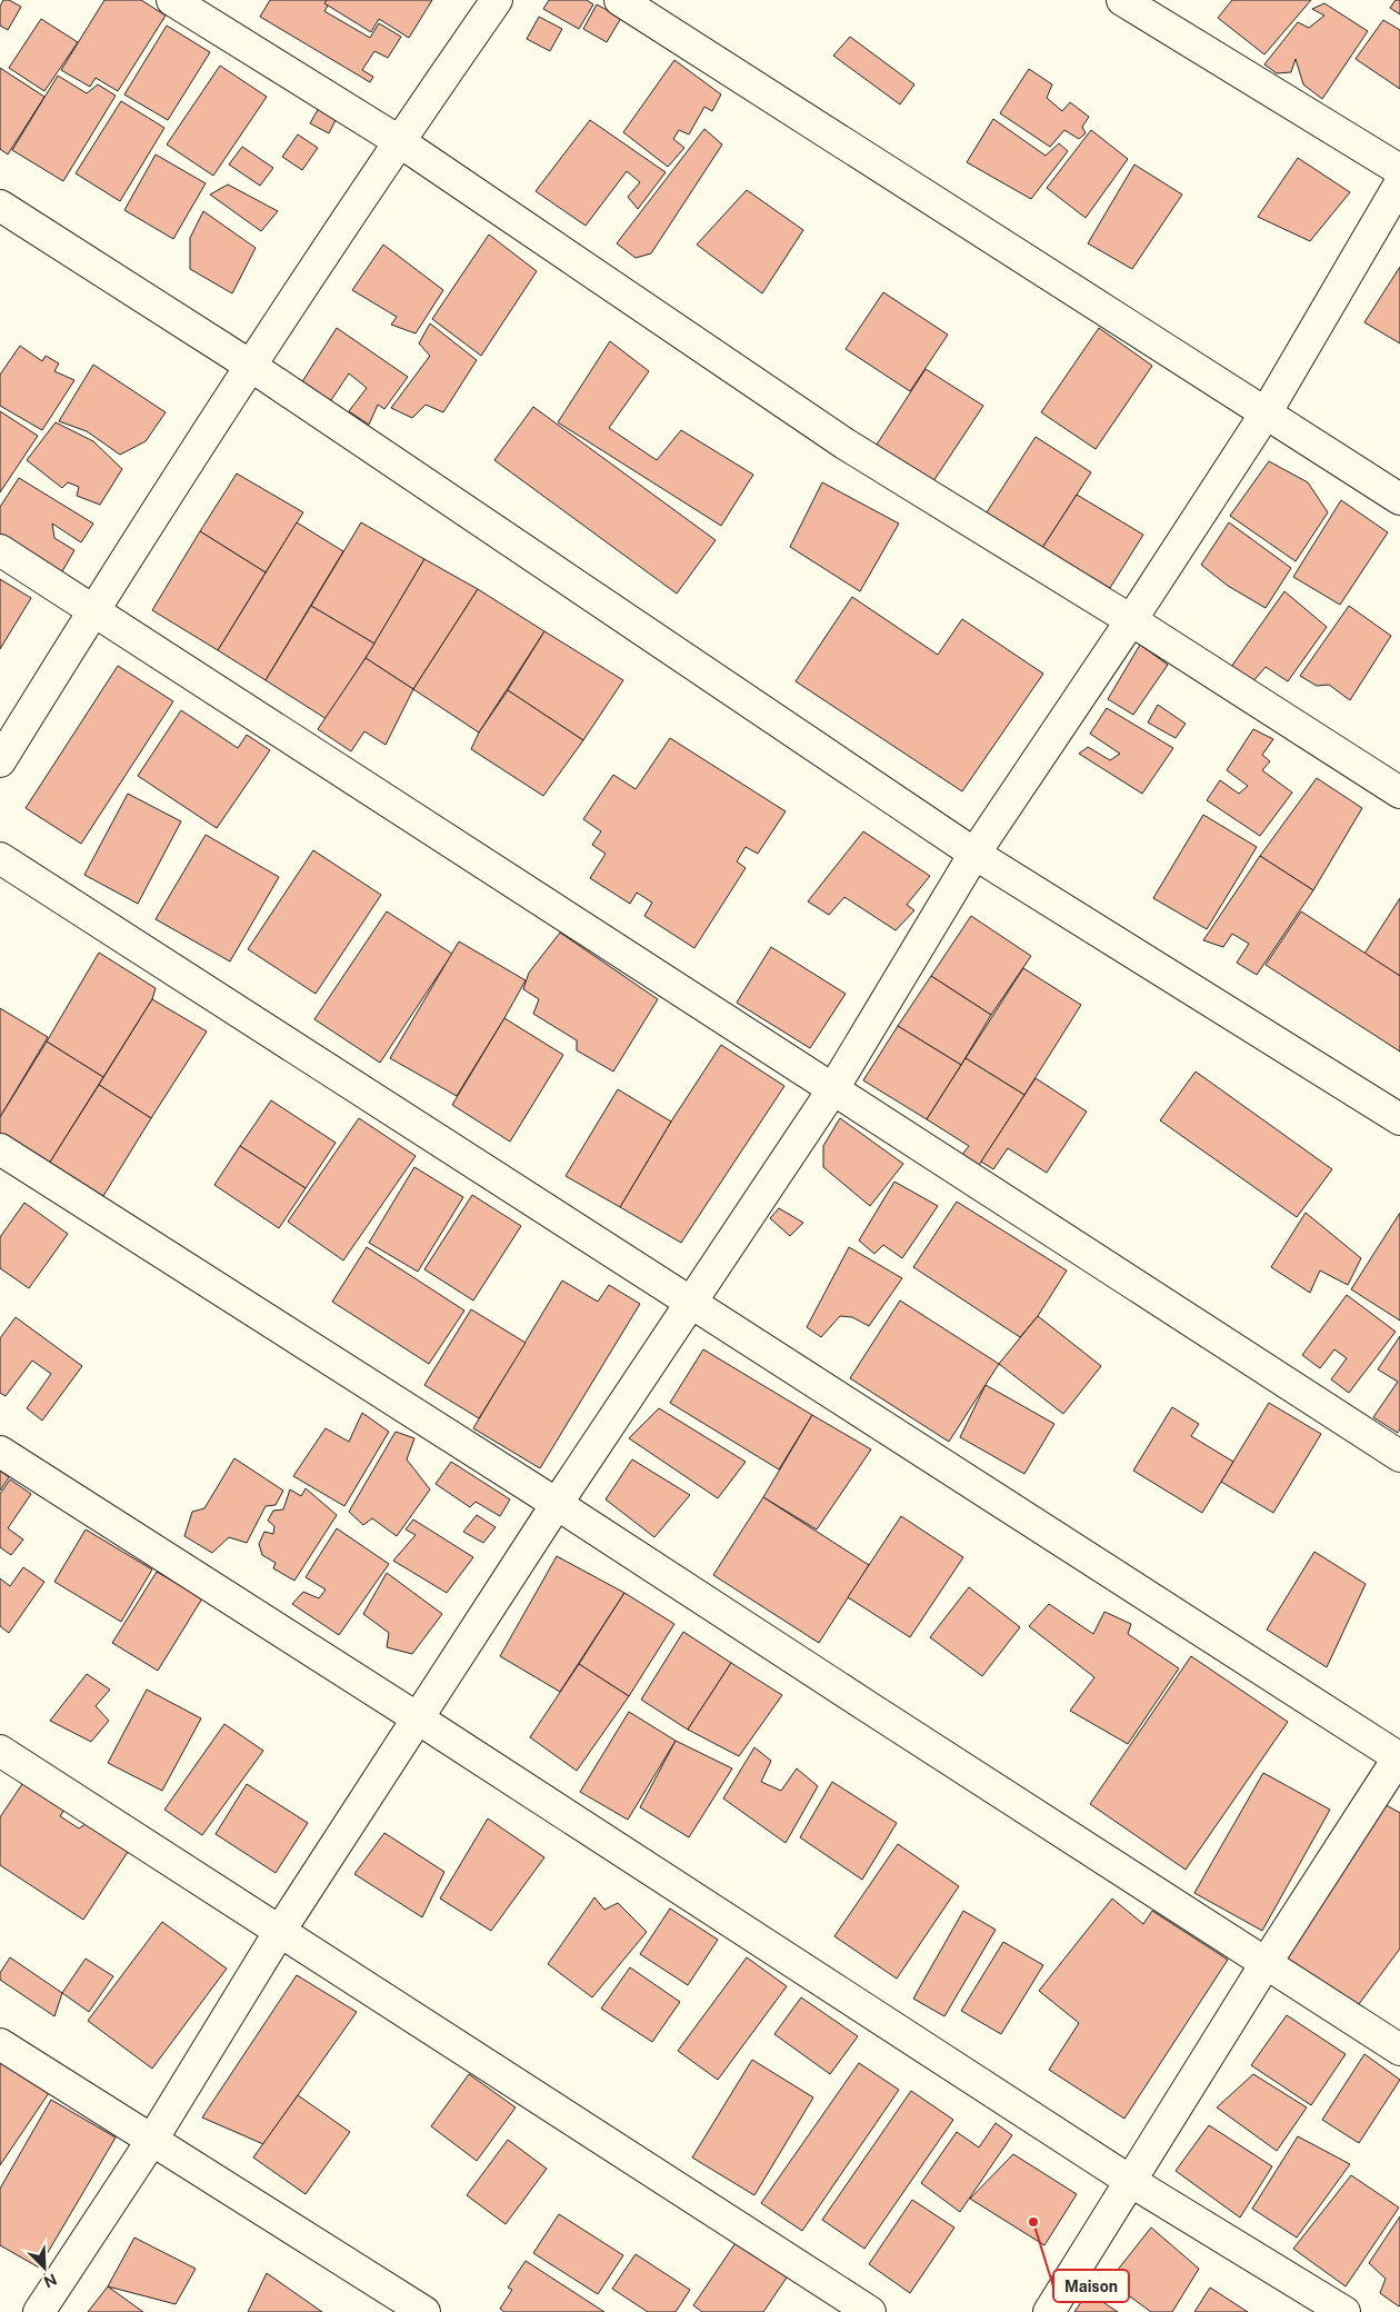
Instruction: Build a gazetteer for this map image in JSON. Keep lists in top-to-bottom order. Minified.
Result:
{"places":["Maison"],"north":"bottom right"}
